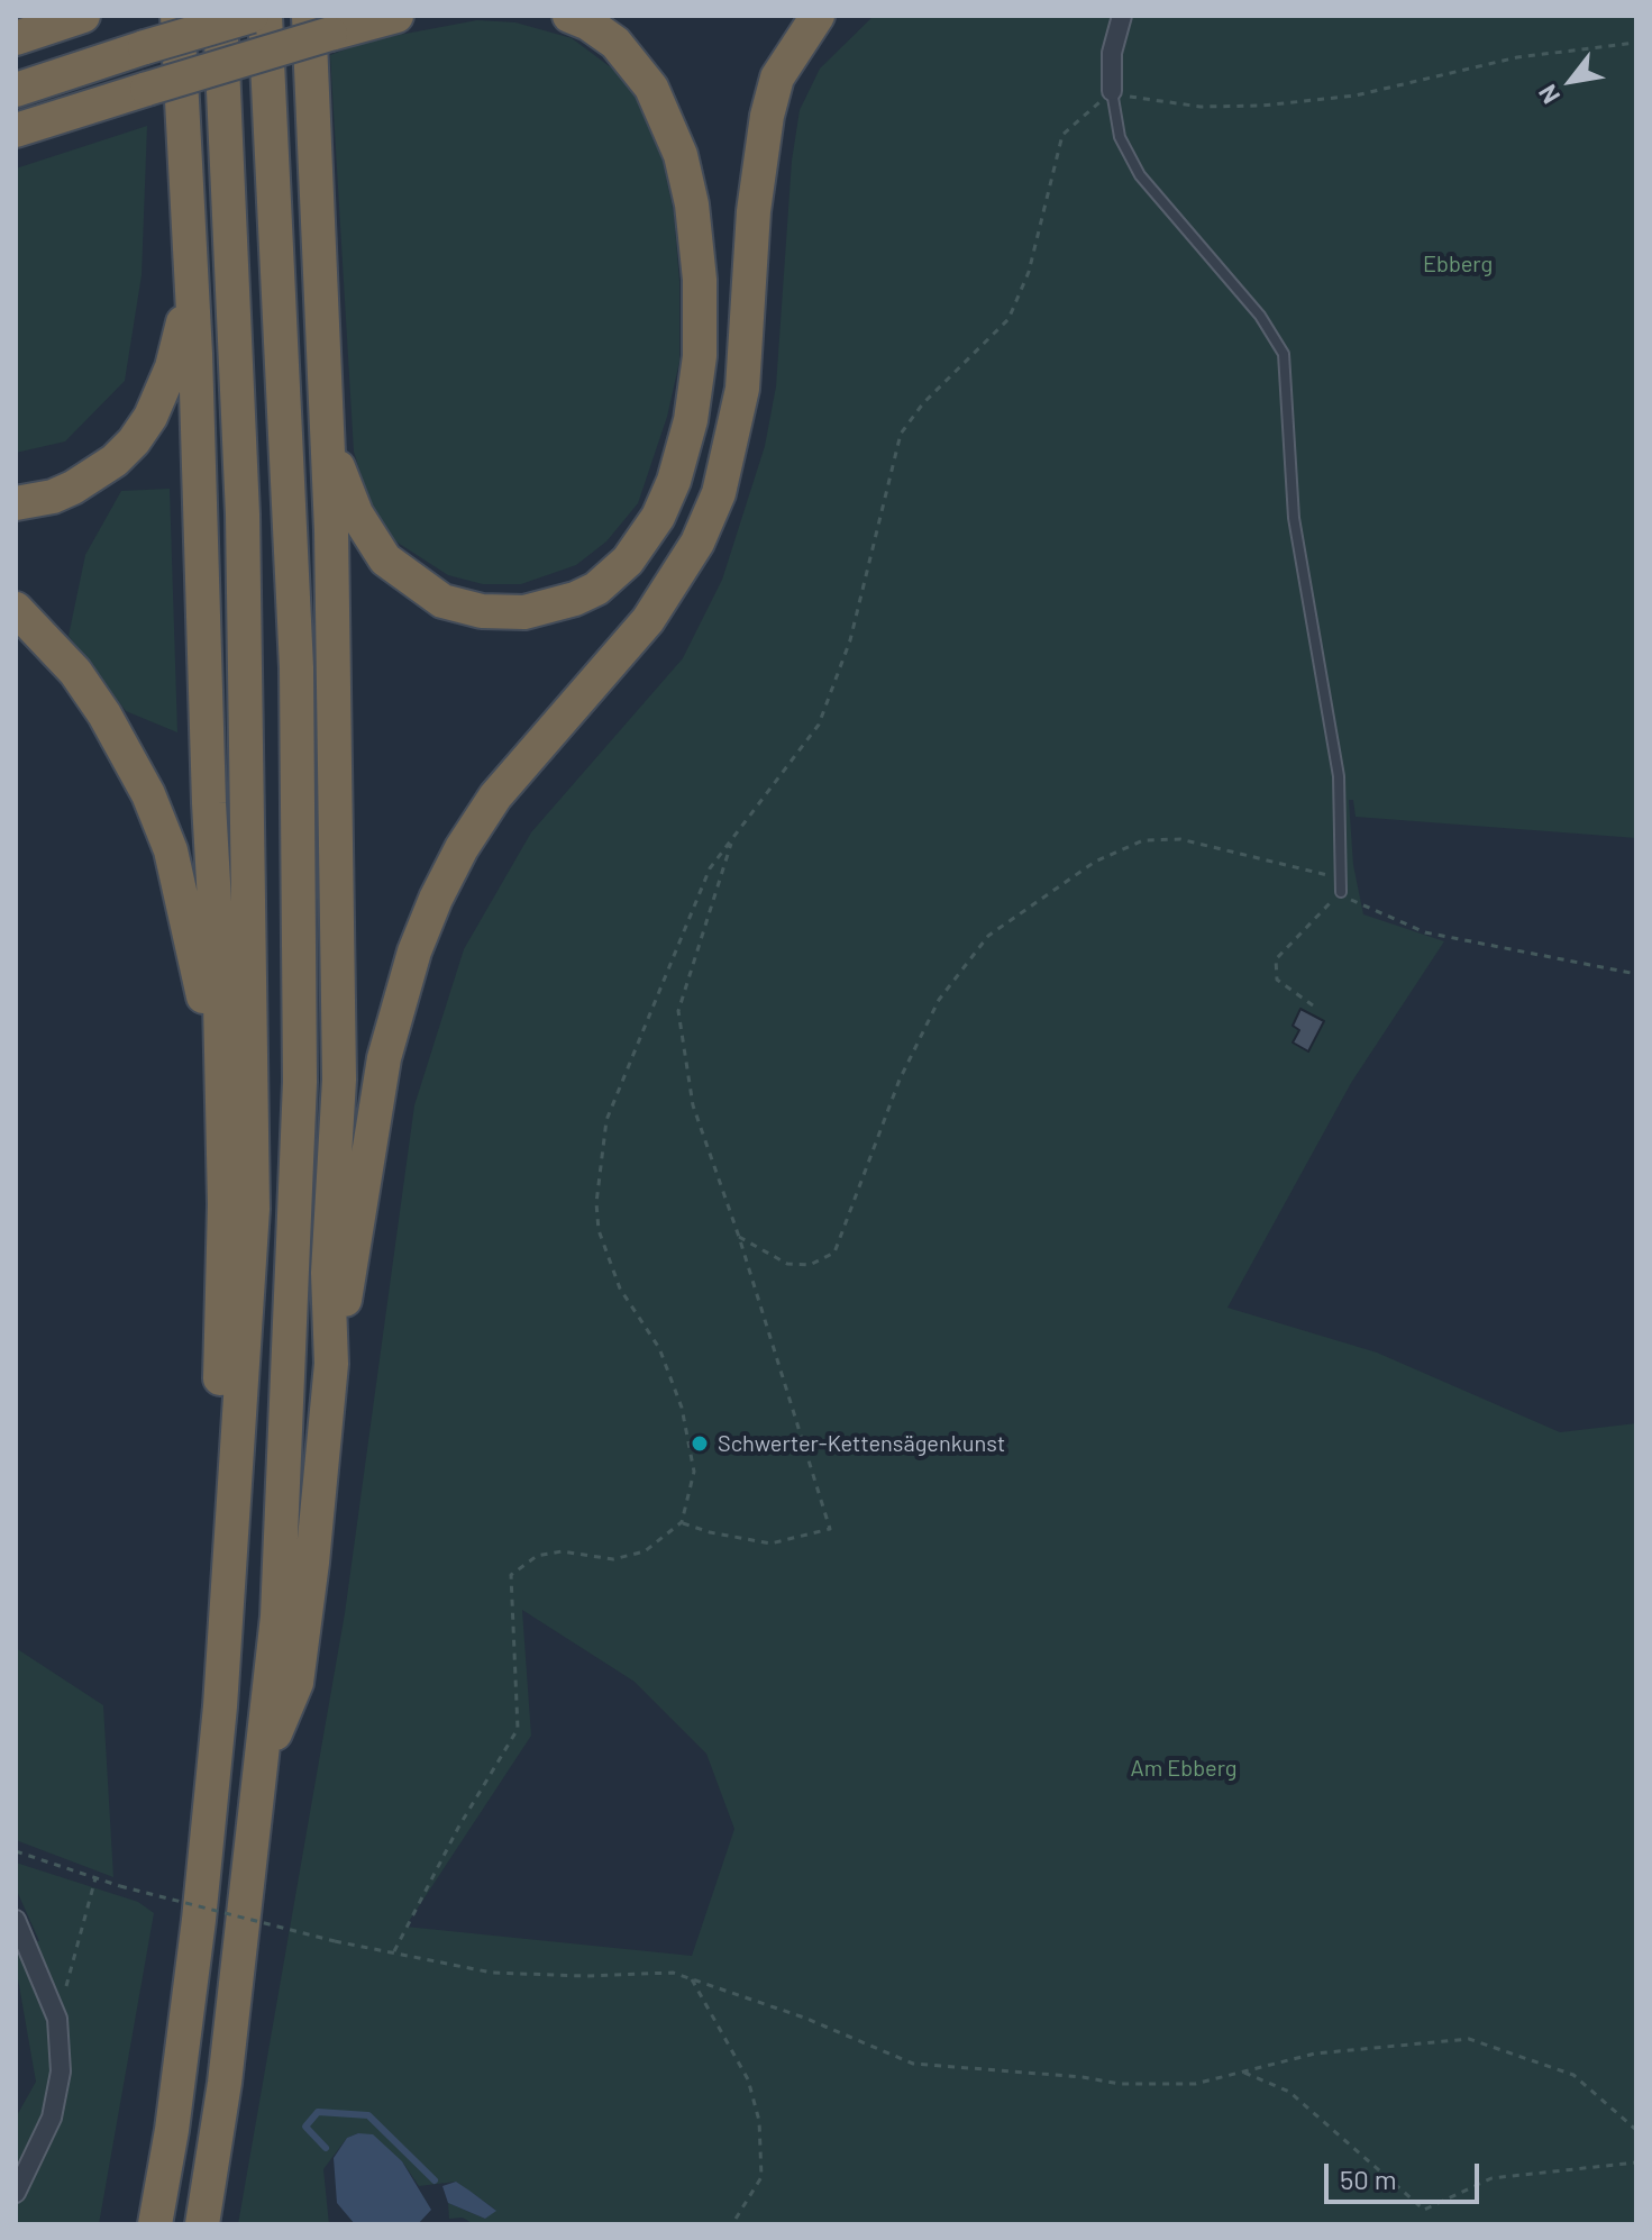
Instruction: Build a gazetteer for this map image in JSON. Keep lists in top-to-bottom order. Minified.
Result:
{"parks":["Ebberg","Am Ebberg"],"places":["Schwerter-Kettensägenkunst"],"scale_bar":"50 m","north":"bottom left"}
